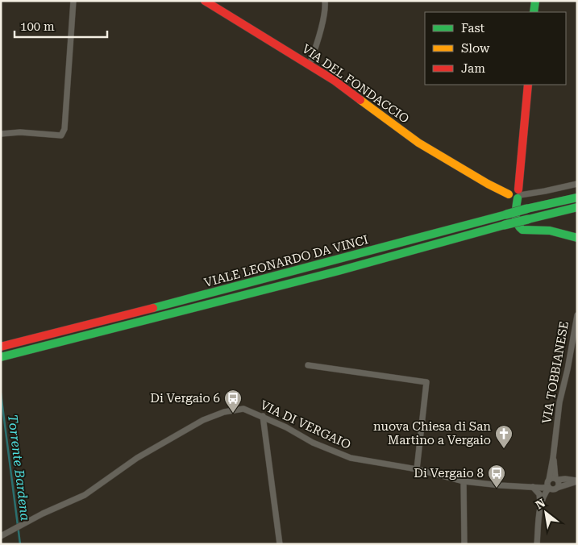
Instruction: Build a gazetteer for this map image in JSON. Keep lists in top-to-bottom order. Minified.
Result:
{"streets":{"main road":["VIA DEL FONDACCIO","VIALE LEONARDO DA VINCI"],"street":["VIA TOBBIANESE","VIA DI VERGAIO"]},"crossings":[["VIA TOBBIANESE","VIA DI VERGAIO"]],"water":["Torrente Bardena"],"places":{"bus stop":["Di Vergaio 6","Di Vergaio 8"],"church":["nuova Chiesa di San Martino a Vergaio"]},"legend":["Fast","Slow","Jam"],"scale_bar":"100 m","north":"top left"}
